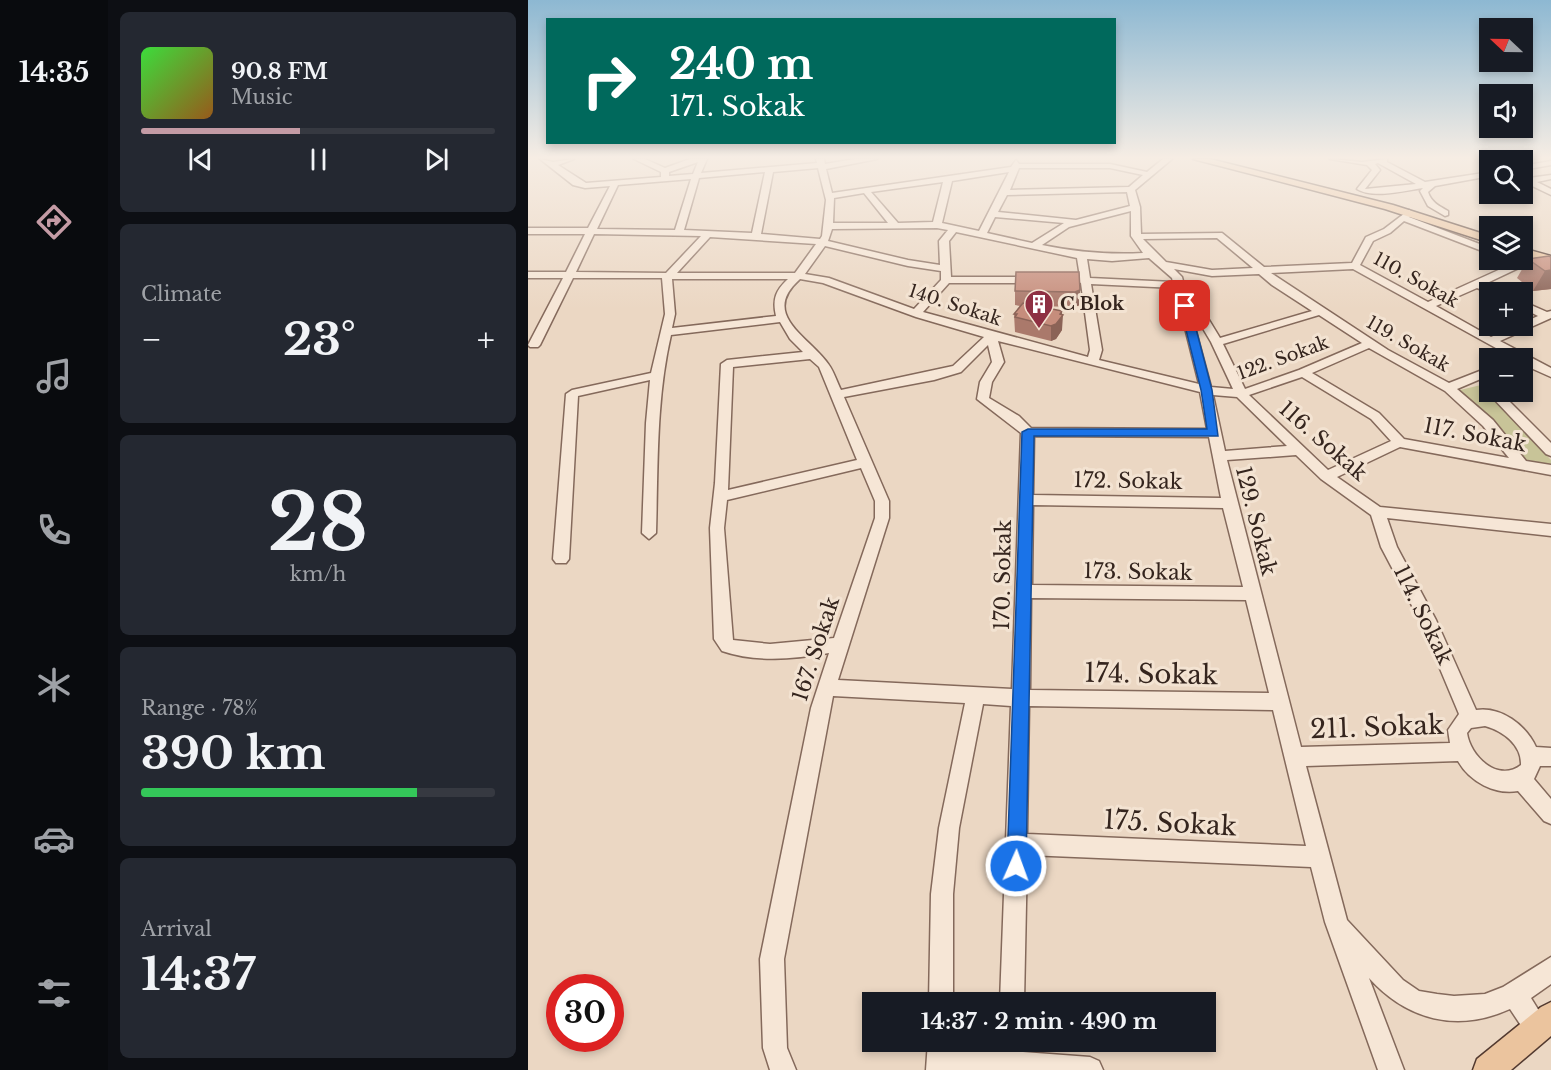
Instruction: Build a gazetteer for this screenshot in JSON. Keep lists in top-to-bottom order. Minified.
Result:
{"streets":{"street":["110. Sokak","140. Sokak","119. Sokak","122. Sokak","117. Sokak","116. Sokak","172. Sokak","129. Sokak","173. Sokak","170. Sokak","114. Sokak","167. Sokak","174. Sokak","211. Sokak","175. Sokak"]},"crossings":[["140. Sokak","122. Sokak"],["140. Sokak","129. Sokak"],["119. Sokak","122. Sokak"],["119. Sokak","117. Sokak"],["122. Sokak","116. Sokak"],["122. Sokak","129. Sokak"],["117. Sokak","116. Sokak"],["116. Sokak","129. Sokak"],["116. Sokak","114. Sokak"],["172. Sokak","129. Sokak"],["172. Sokak","170. Sokak"],["129. Sokak","173. Sokak"],["129. Sokak","174. Sokak"],["129. Sokak","211. Sokak"],["129. Sokak","175. Sokak"],["173. Sokak","170. Sokak"],["170. Sokak","174. Sokak"],["170. Sokak","175. Sokak"],["114. Sokak","211. Sokak"],["167. Sokak","174. Sokak"]],"places":{"building":["C Blok"]},"north":"left","page":{"tabs":"14:35","map_buttons":["+","−"],"turn":["240 m","171. Sokak"],"song":["90.8 FM","Music"],"tile":["Climate",["28","km/h"],["Range · 78%","390 km"],["Arrival","14:37"]],"heat":["−","23°","+"],"limit":"30","trip":"14:37 · 2 min · 490 m"}}
